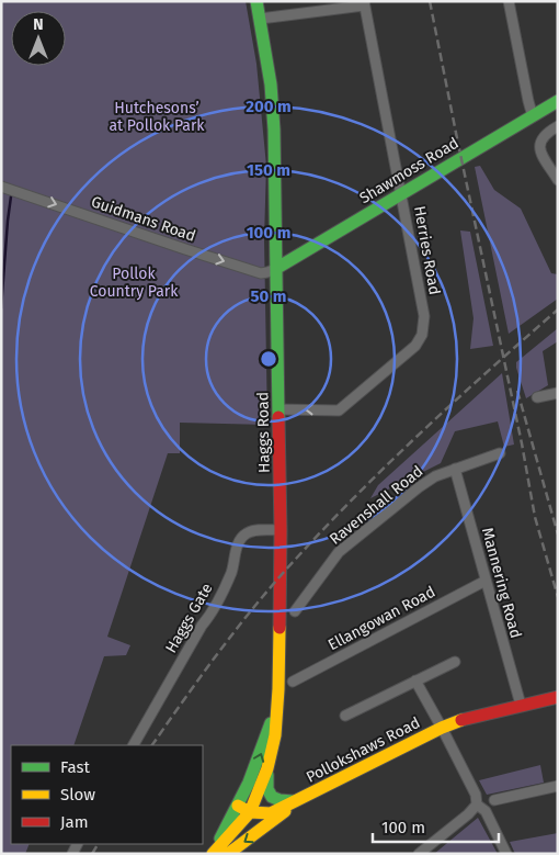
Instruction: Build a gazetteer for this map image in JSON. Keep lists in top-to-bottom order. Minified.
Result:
{"streets":{"main road":["Shawmoss Road","Haggs Road","Pollokshaws Road"],"street":["Guidmans Road","Herries Road","Ravenshall Road","Mannering Road","Haggs Gate","Ellangowan Road"]},"crossings":[["Shawmoss Road","Guidmans Road"],["Shawmoss Road","Herries Road"],["Shawmoss Road","Haggs Road"],["Guidmans Road","Haggs Road"],["Herries Road","Haggs Road"],["Haggs Road","Haggs Gate"],["Haggs Road","Pollokshaws Road"],["Ravenshall Road","Mannering Road"],["Mannering Road","Ellangowan Road"],["Mannering Road","Pollokshaws Road"]],"one_way":["Guidmans Road"],"parks":["Hutchesons’ at Pollok Park","Pollok Country Park"],"legend":["Fast","Slow","Jam"],"scale_bar":"100 m","north":"top","rings":["200 m","150 m","100 m","50 m"]}
